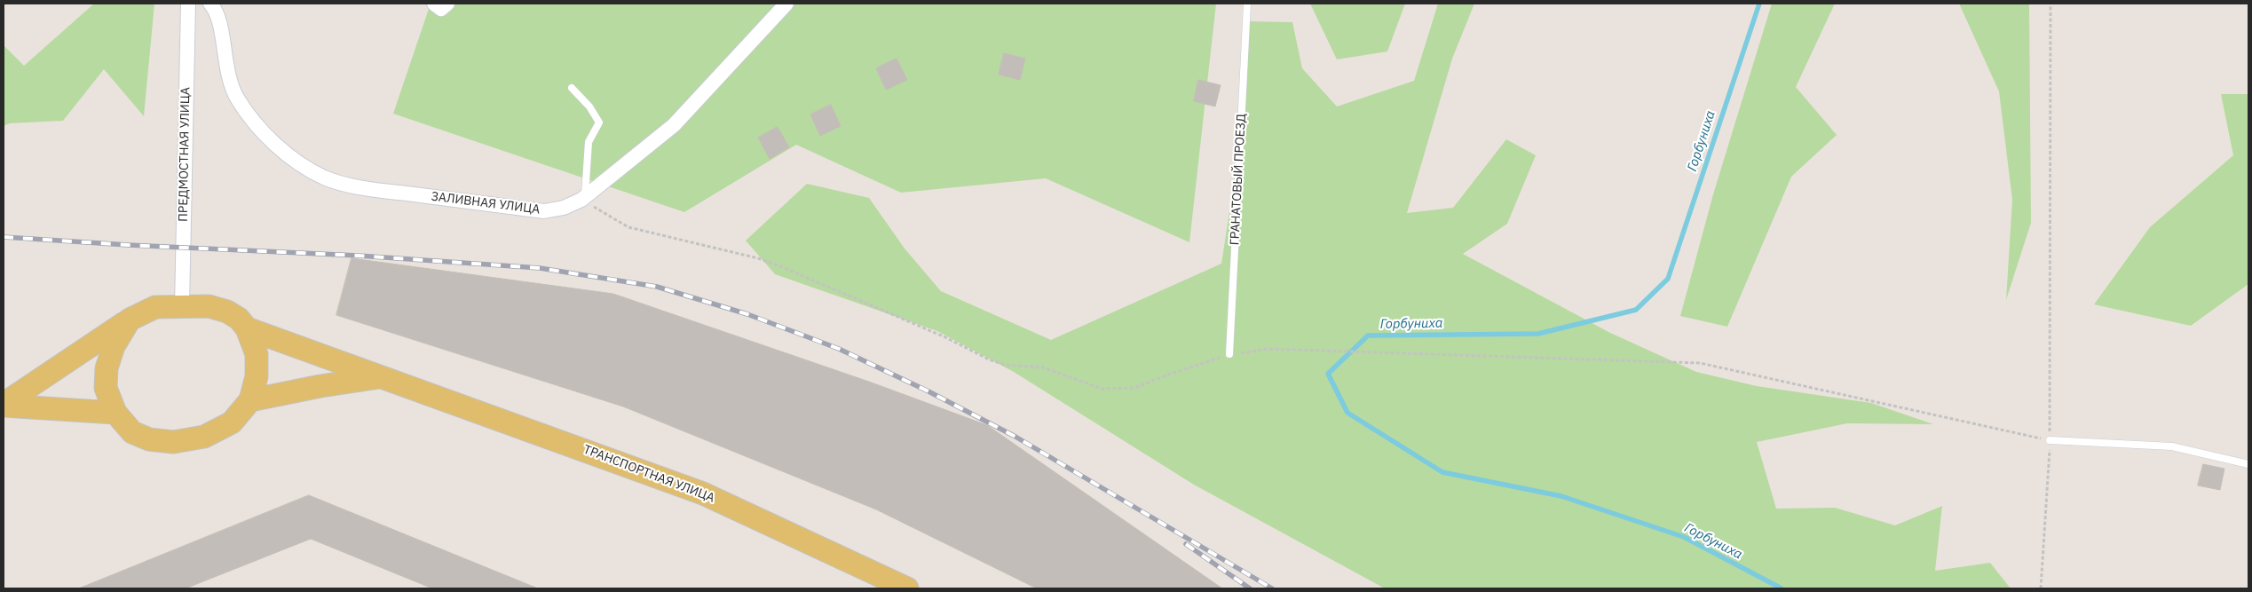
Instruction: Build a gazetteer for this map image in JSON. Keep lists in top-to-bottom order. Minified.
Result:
{"streets":{"main road":["ТРАНСПОРТНАЯ УЛИЦА"],"street":["ПРЕДМОСТНАЯ УЛИЦА","ЗАЛИВНАЯ УЛИЦА"],"lane":["ГРАНАТОВЫЙ ПРОЕЗД"]},"crossings":[["ПРЕДМОСТНАЯ УЛИЦА","ТРАНСПОРТНАЯ УЛИЦА"]],"water":["Горбуниха"]}
